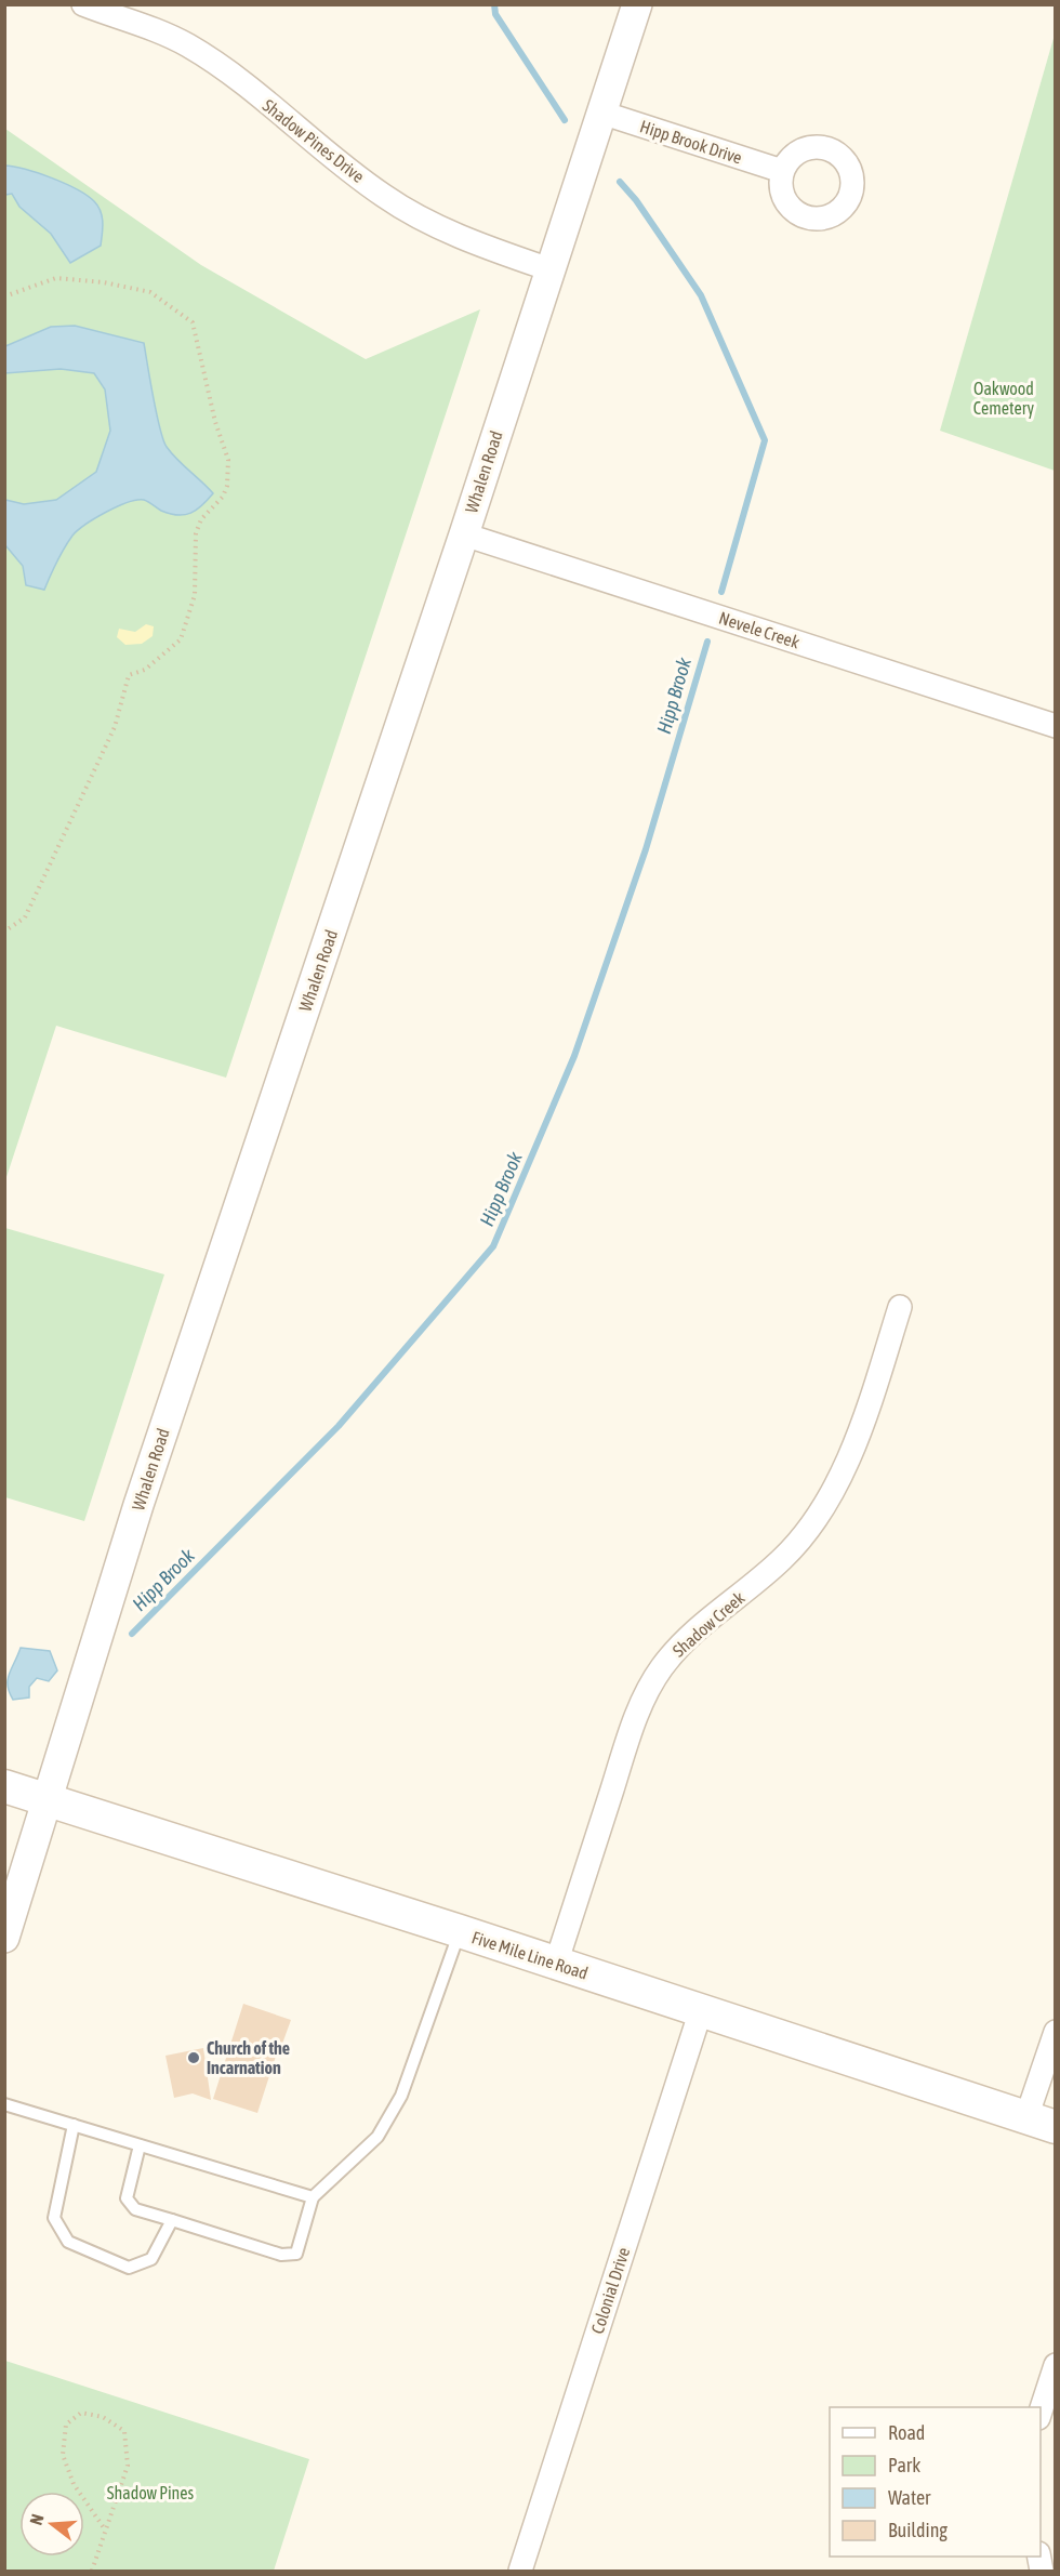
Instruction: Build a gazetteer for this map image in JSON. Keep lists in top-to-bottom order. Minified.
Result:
{"streets":{"main road":["Five Mile Line Road"],"street":["Shadow Pines Drive","Hipp Brook Drive","Whalen Road","Nevele Creek","Shadow Creek","Colonial Drive"]},"crossings":[["Shadow Pines Drive","Whalen Road"],["Hipp Brook Drive","Whalen Road"],["Whalen Road","Nevele Creek"],["Whalen Road","Five Mile Line Road"],["Shadow Creek","Five Mile Line Road"],["Five Mile Line Road","Colonial Drive"]],"water":["Hipp Brook"],"parks":["Oakwood Cemetery","Shadow Pines"],"places":["Church of the Incarnation"],"legend":["Road","Park","Water","Building"],"north":"left"}
